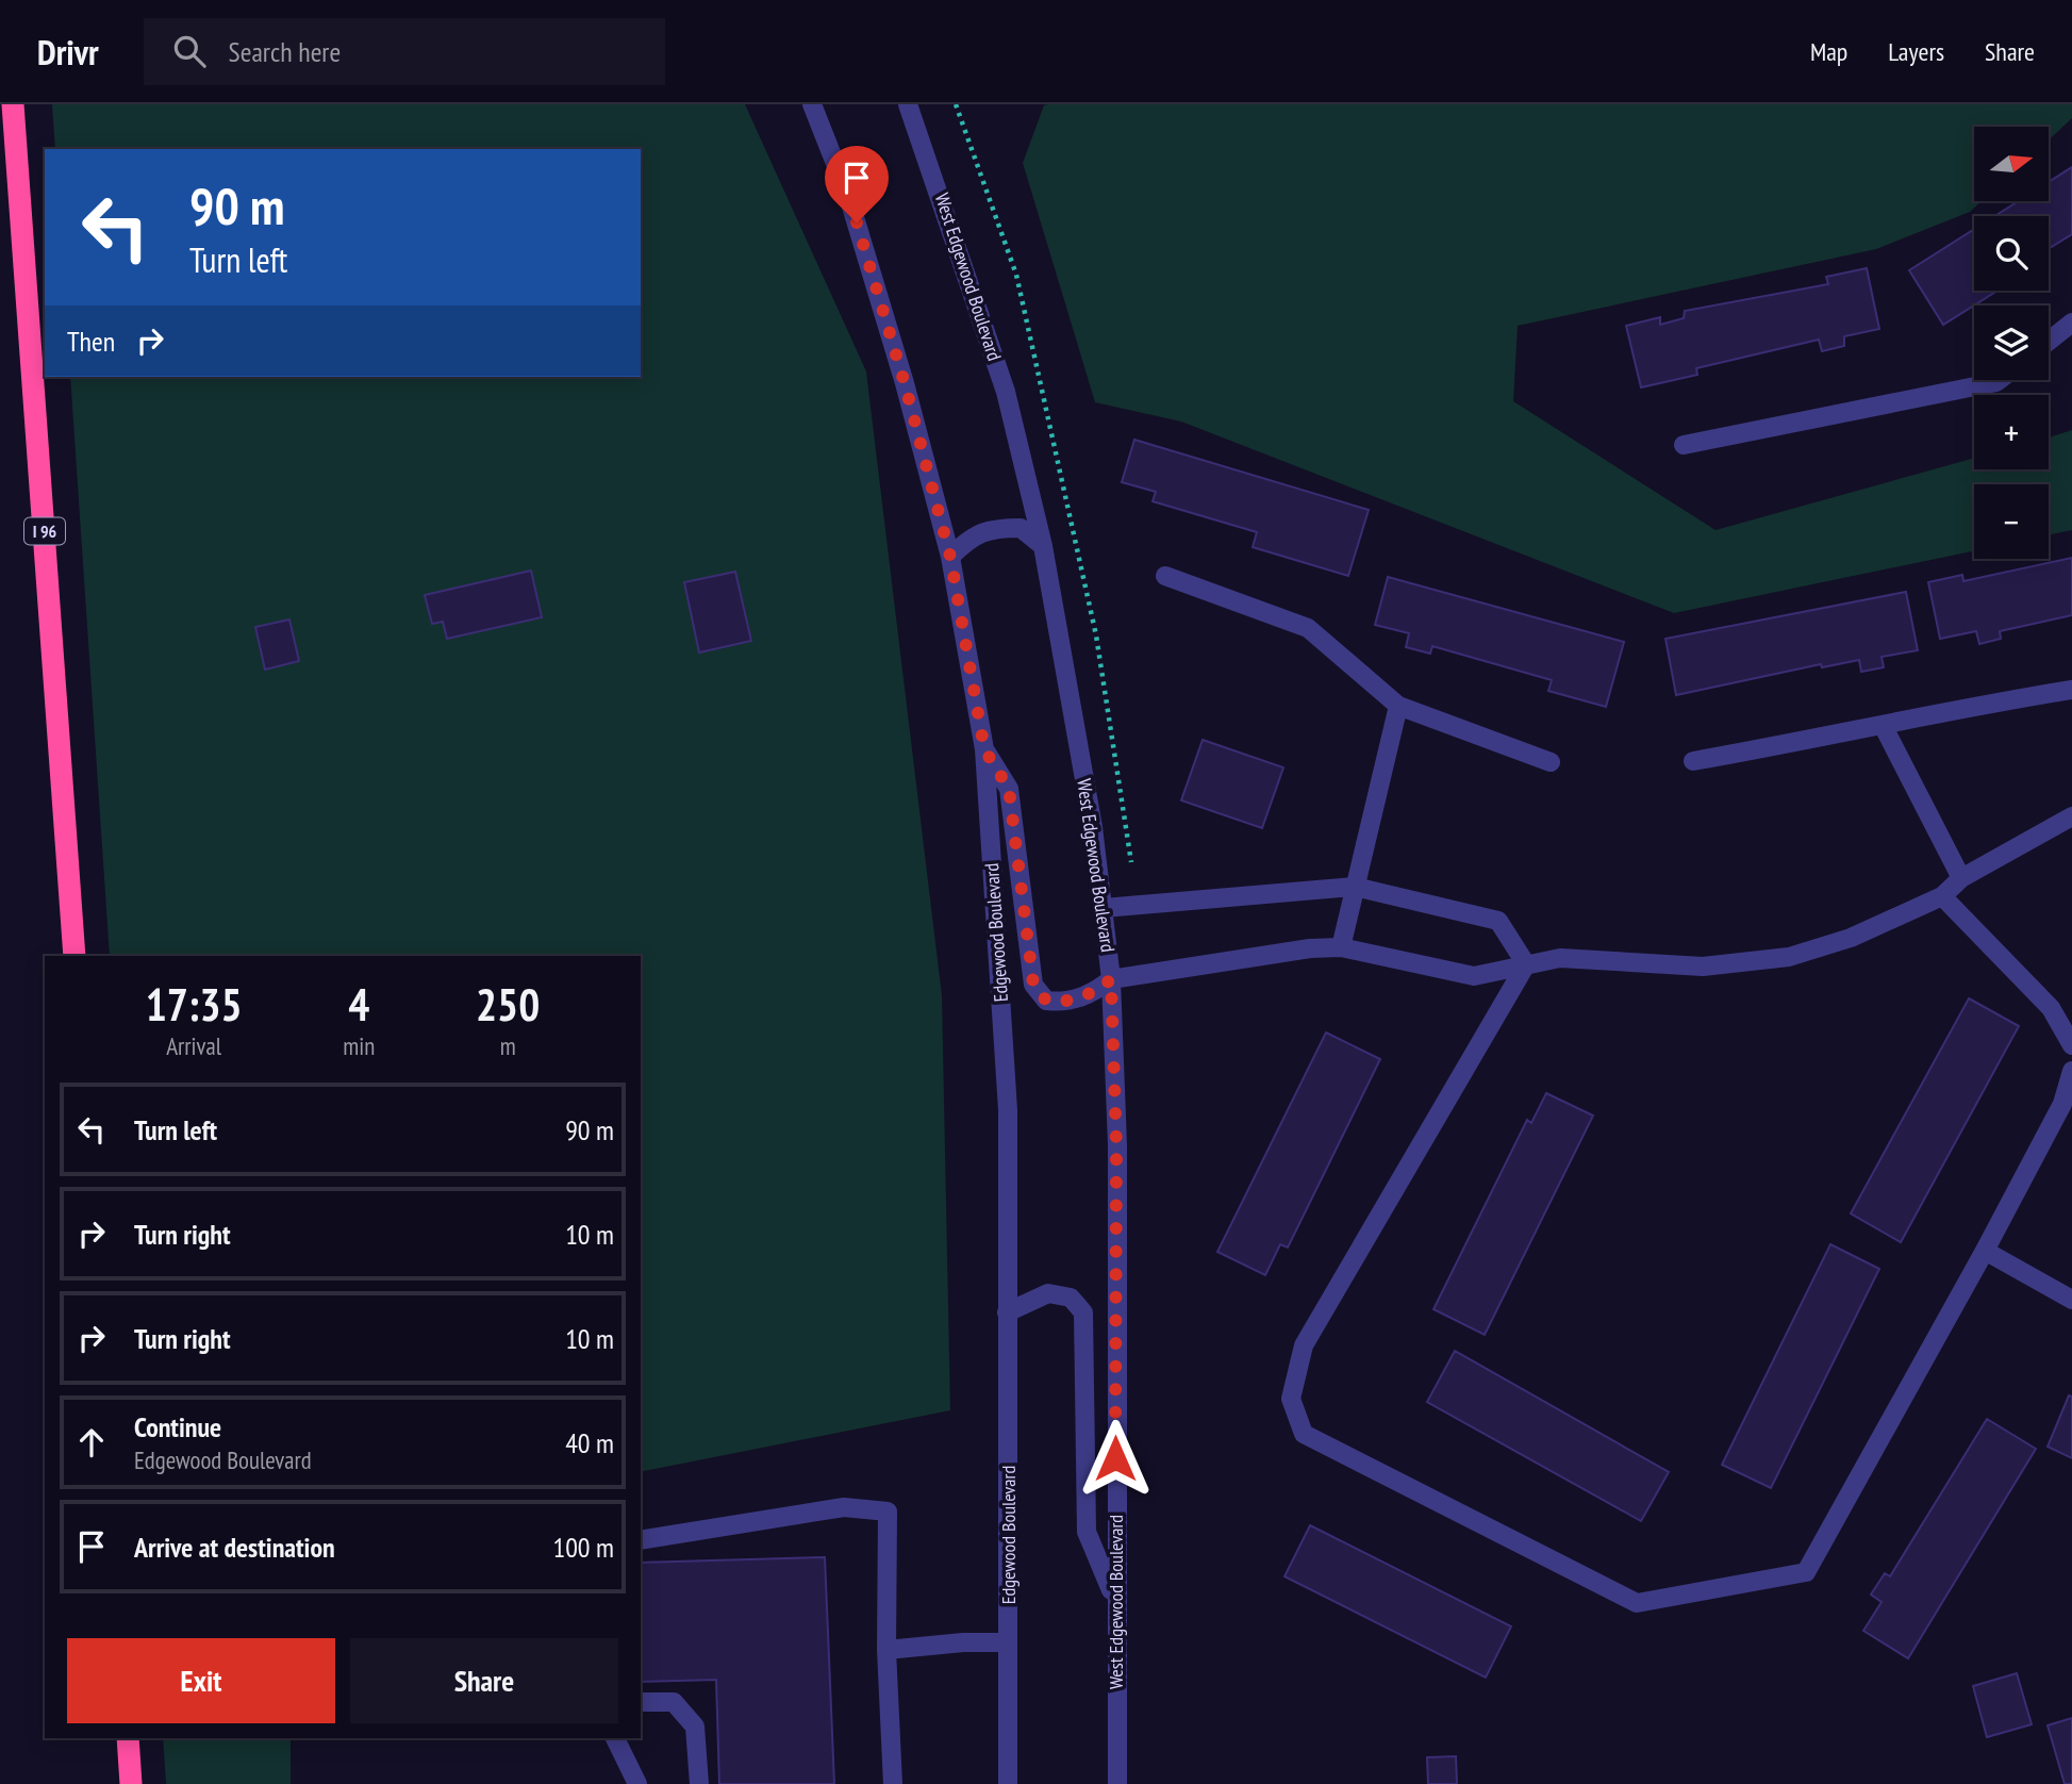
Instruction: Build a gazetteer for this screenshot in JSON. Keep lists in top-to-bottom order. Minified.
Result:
{"streets":{"highway":["I 96"],"street":["West Edgewood Boulevard","Edgewood Boulevard"]},"north":"right","page":{"header":"Drivr","search":"Search here","nav":["Map","Layers","Share"],"map_buttons":["+","−"],"turn":["90 m","Turn left"],"then":"Then","eta":["17:35","Arrival","4","min","250","m"],"list":[{"name":"Turn left","value":"90 m"},{"name":"Turn right","value":"10 m"},{"name":"Turn right","value":"10 m"},{"name":"Continue","note":"Edgewood Boulevard","value":"40 m"},{"name":"Arrive at destination","value":"100 m"}],"buttons":["Exit","Share"]}}
